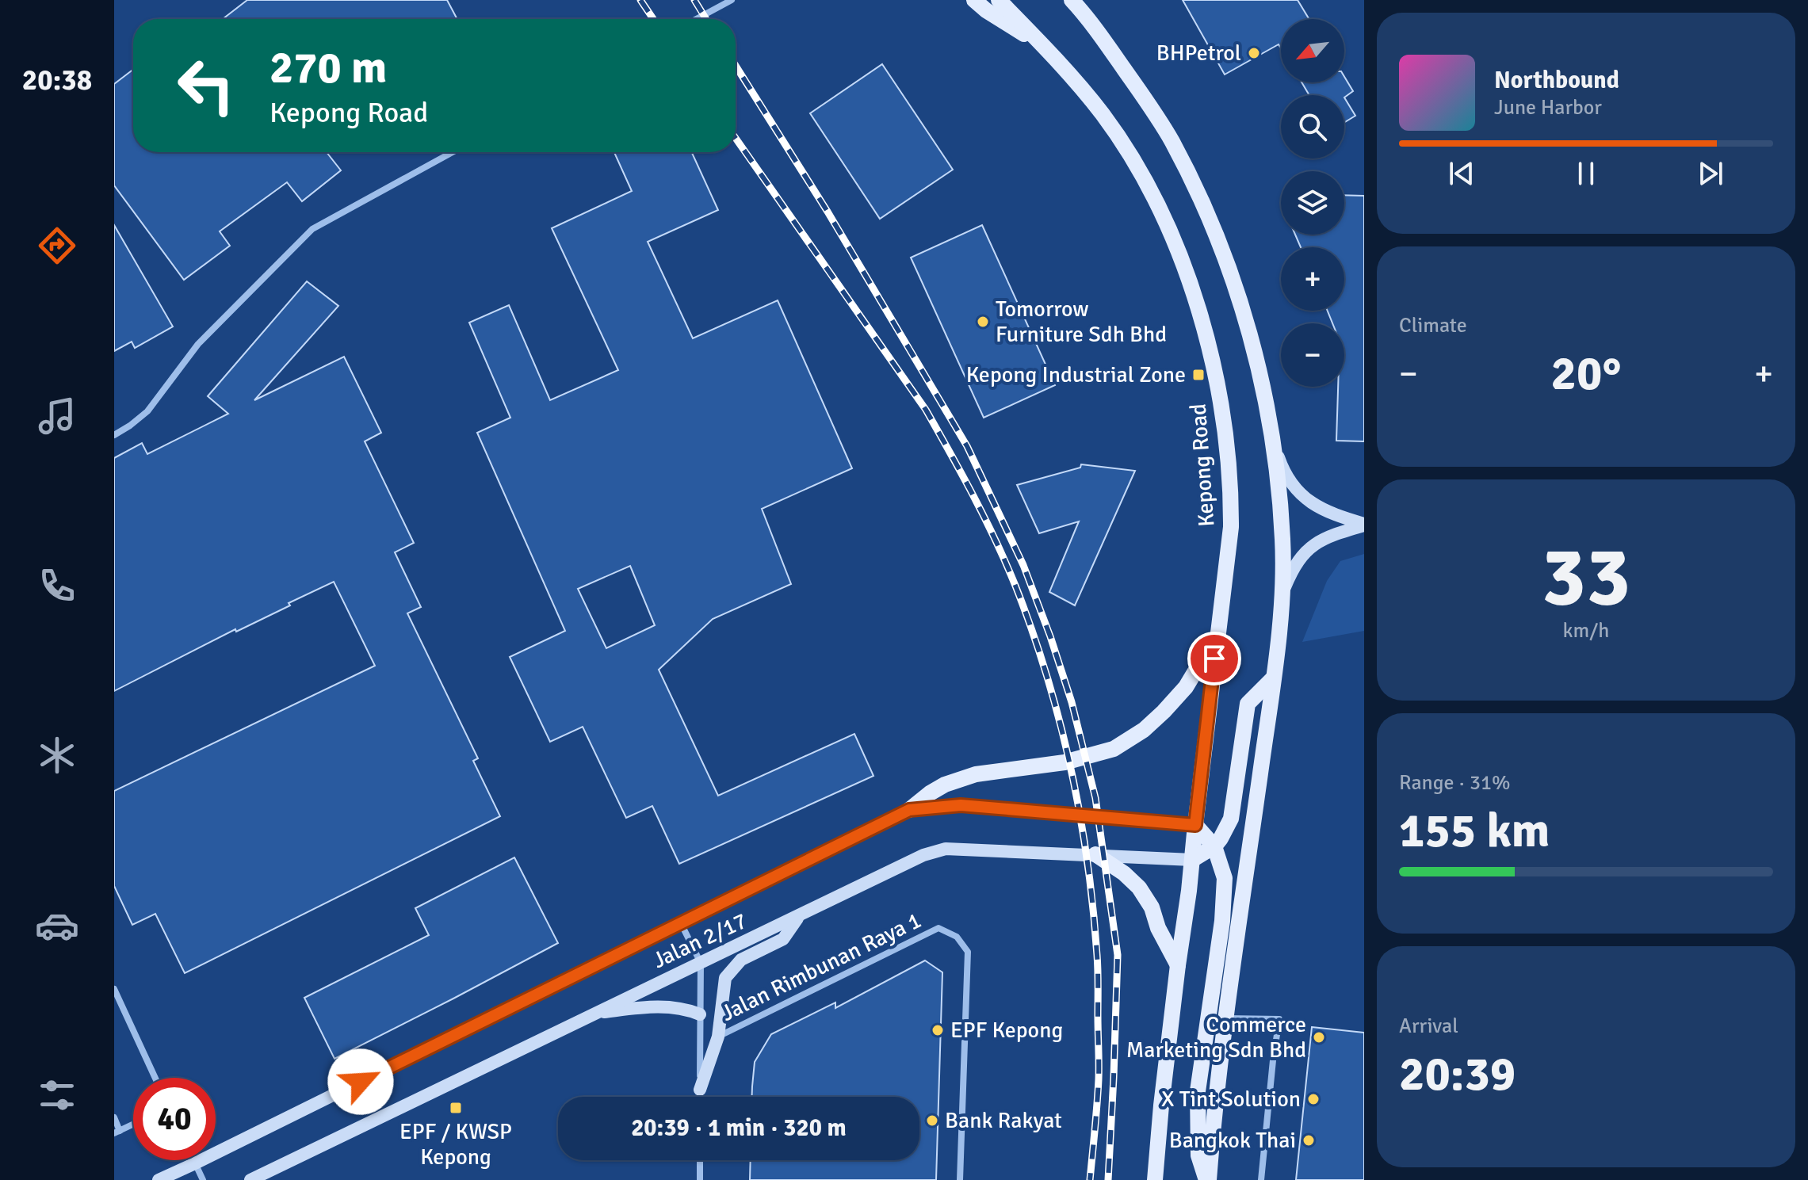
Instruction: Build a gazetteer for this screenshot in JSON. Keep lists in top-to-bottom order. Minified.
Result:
{"streets":{"main road":["Kepong Road"],"street":["Jalan 2/17","Jalan Rimbunan Raya 1"]},"crossings":[["Kepong Road","Jalan 2/17"]],"places":{"other":["BHPetrol","Tomorrow Furniture Sdh Bhd","EPF Kepong","Commerce Marketing Sdn Bhd","X Tint Solution","Bank Rakyat","Bangkok Thai"],"transit":["Kepong Industrial Zone","EPF / KWSP Kepong"]},"north":"bottom left","page":{"tabs":"20:38","map_buttons":["+","−"],"turn":["270 m","Kepong Road"],"song":["Northbound","June Harbor"],"tile":["Climate",["33","km/h"],["Range · 31%","155 km"],["Arrival","20:39"]],"heat":["−","20°","+"],"limit":"40","trip":"20:39 · 1 min · 320 m"}}
